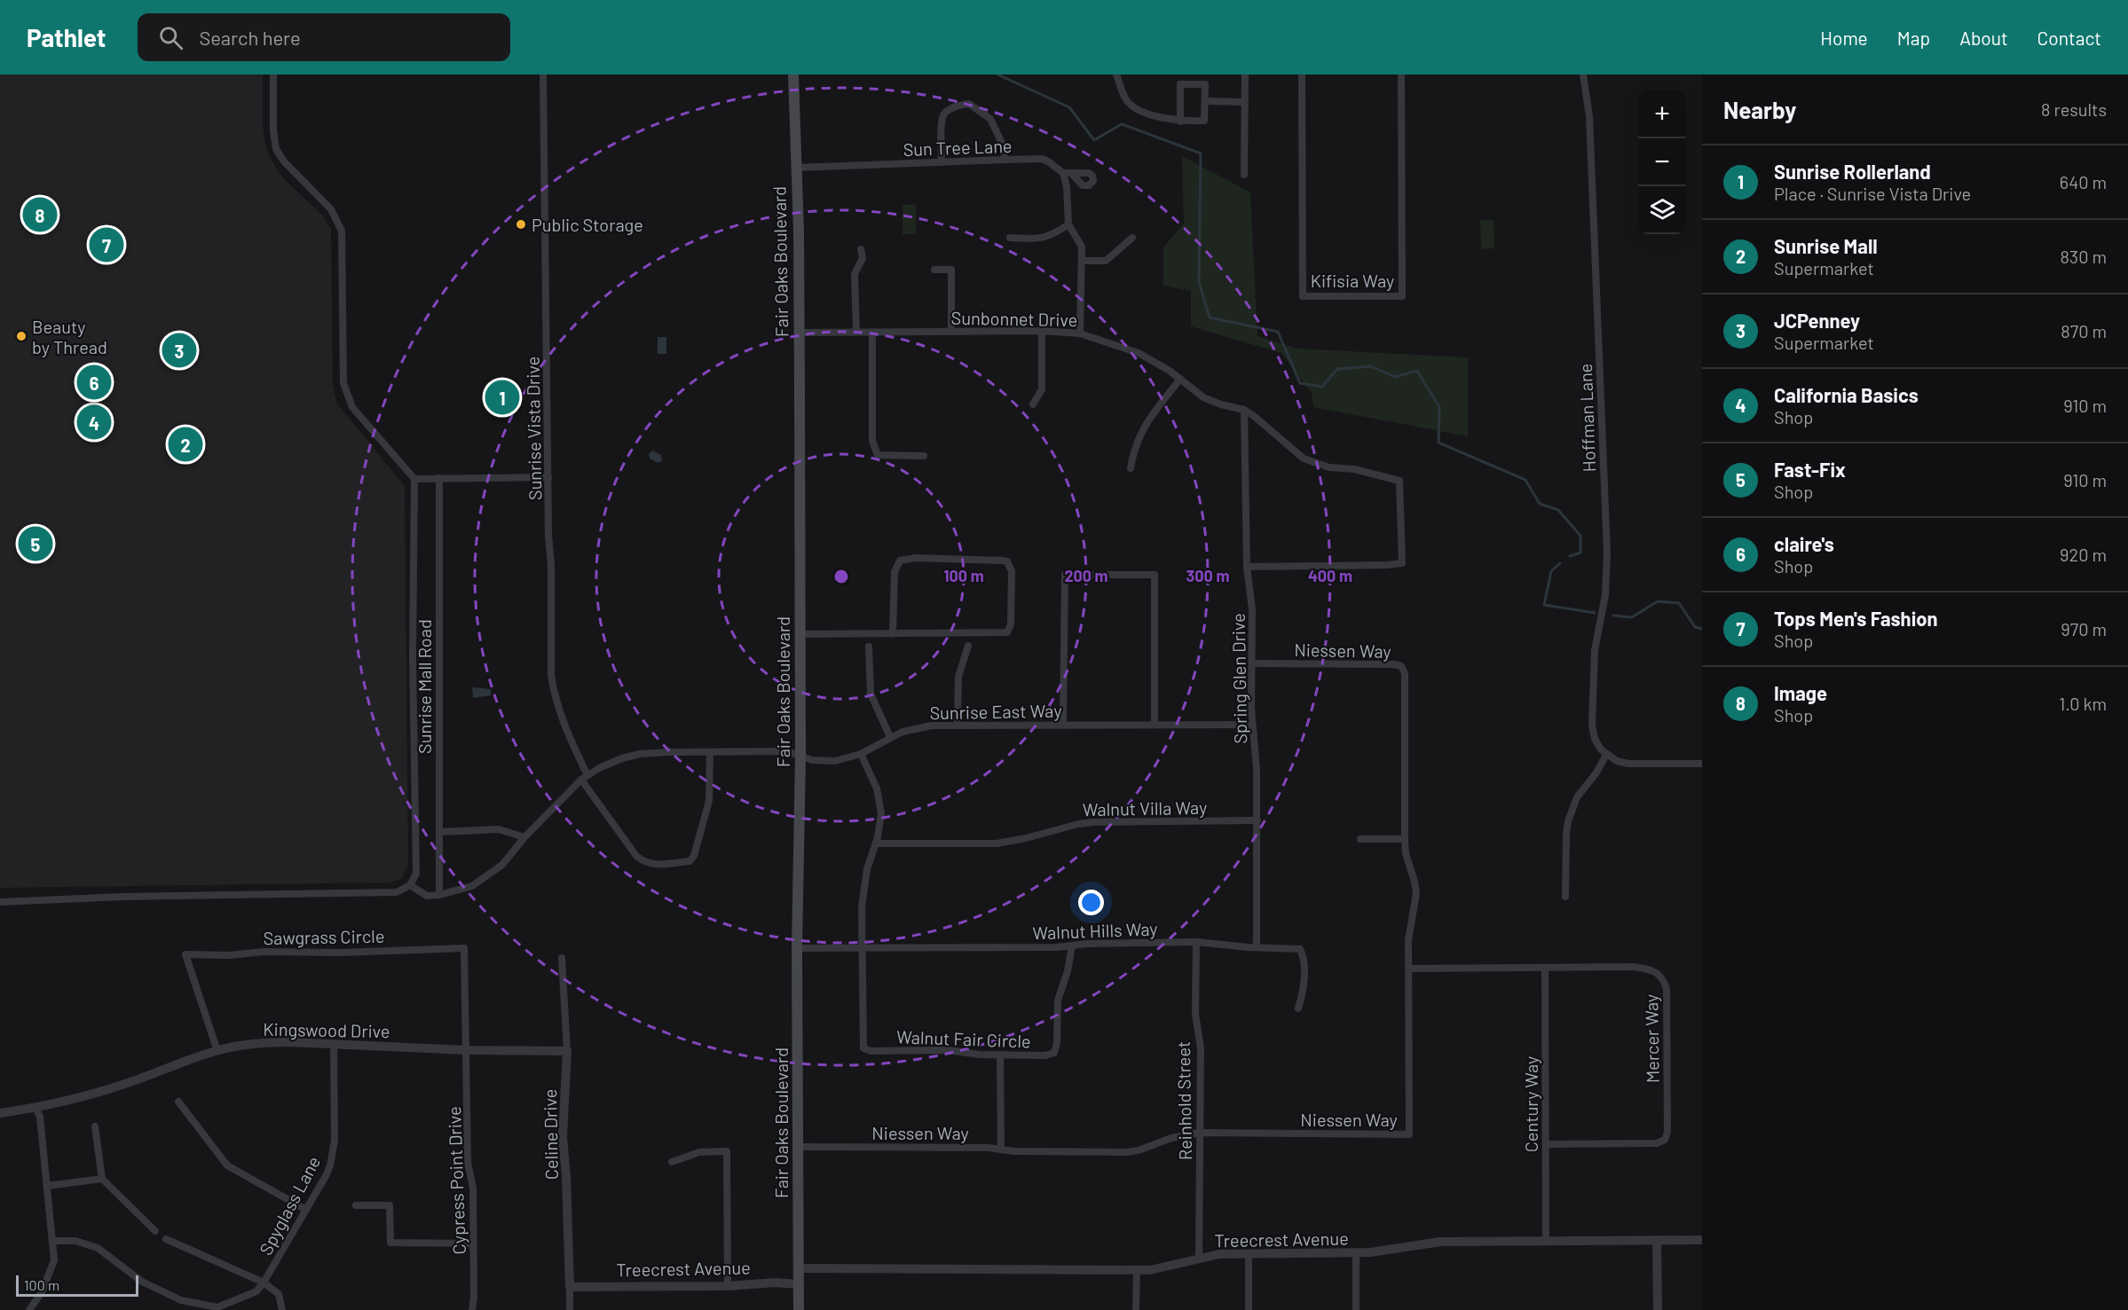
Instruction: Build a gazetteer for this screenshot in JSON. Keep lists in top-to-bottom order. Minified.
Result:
{"streets":{"main road":["Fair Oaks Boulevard"],"street":["Sun Tree Lane","Kifisia Way","Sunbonnet Drive","Hoffman Lane","Sunrise Vista Drive","Niessen Way","Spring Glen Drive","Sunrise Mall Road","Sunrise East Way","Walnut Villa Way","Walnut Hills Way","Sawgrass Circle","Kingswood Drive","Walnut Fair Circle","Mercer Way","Reinhold Street","Century Way","Celine Drive","Cypress Point Drive","Spyglass Lane","Treecrest Avenue"]},"crossings":[["Sun Tree Lane","Fair Oaks Boulevard"],["Sun Tree Lane","Sunbonnet Drive"],["Fair Oaks Boulevard","Sunbonnet Drive"],["Fair Oaks Boulevard","Niessen Way"],["Fair Oaks Boulevard","Sunrise East Way"],["Fair Oaks Boulevard","Walnut Hills Way"],["Fair Oaks Boulevard","Treecrest Avenue"],["Sunbonnet Drive","Spring Glen Drive"],["Sunrise Vista Drive","Sunrise East Way"],["Niessen Way","Spring Glen Drive"],["Niessen Way","Mercer Way"],["Niessen Way","Reinhold Street"],["Spring Glen Drive","Sunrise East Way"],["Spring Glen Drive","Walnut Villa Way"],["Spring Glen Drive","Walnut Hills Way"],["Sunrise Mall Road","Sunrise East Way"],["Walnut Hills Way","Walnut Fair Circle"],["Walnut Hills Way","Reinhold Street"],["Sawgrass Circle","Kingswood Drive"],["Sawgrass Circle","Cypress Point Drive"],["Kingswood Drive","Celine Drive"],["Kingswood Drive","Cypress Point Drive"],["Kingswood Drive","Spyglass Lane"],["Mercer Way","Century Way"],["Reinhold Street","Treecrest Avenue"],["Century Way","Treecrest Avenue"],["Celine Drive","Treecrest Avenue"]],"places":["Public Storage","Beauty by Thread"],"scale_bar":"100 m","page":{"header":"Pathlet","search":"Search here","nav":["Home","Map","About","Contact"],"heading":["Nearby","8 results"],"map_buttons":["+","−"],"list":[{"mark":"1","name":"Sunrise Rollerland","note":"Place · Sunrise Vista Drive","value":"640 m"},{"mark":"2","name":"Sunrise Mall","note":"Supermarket","value":"830 m"},{"mark":"3","name":"JCPenney","note":"Supermarket","value":"870 m"},{"mark":"4","name":"California Basics","note":"Shop","value":"910 m"},{"mark":"5","name":"Fast-Fix","note":"Shop","value":"910 m"},{"mark":"6","name":"claire's","note":"Shop","value":"920 m"},{"mark":"7","name":"Tops Men's Fashion","note":"Shop","value":"970 m"},{"mark":"8","name":"Image","note":"Shop","value":"1.0 km"}],"pins":["8","7","3","6","1","4","2","5"],"scale":"100 m"},"rings":["100 m","200 m","300 m","400 m"]}
